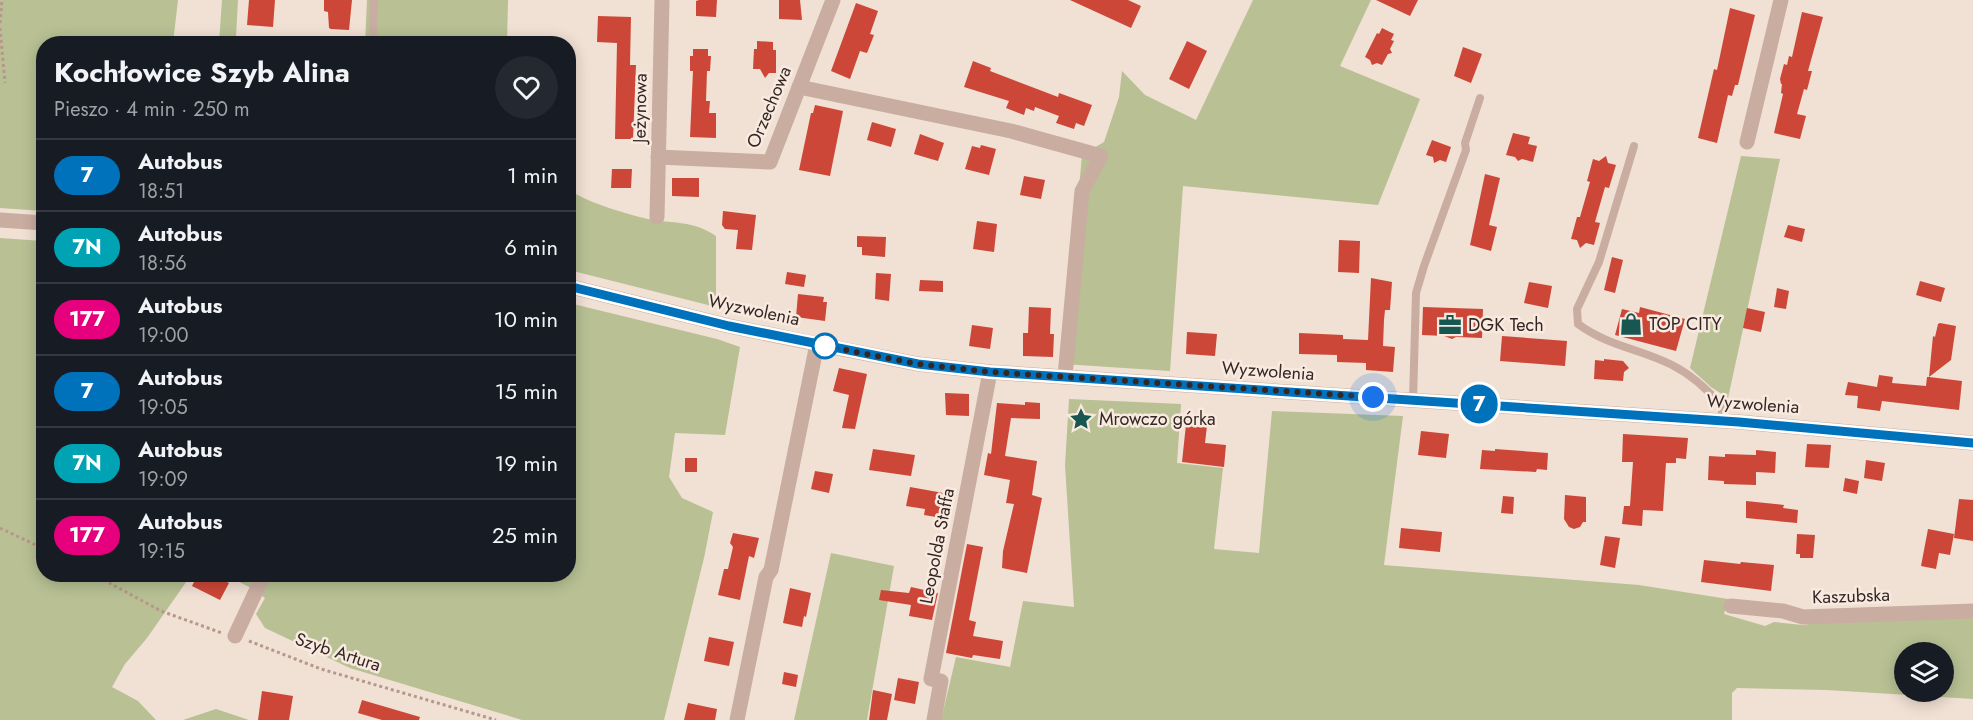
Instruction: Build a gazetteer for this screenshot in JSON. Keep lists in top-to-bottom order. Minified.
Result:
{"streets":{"street":["Orzechowa","Jeżynowa","Wyzwolenia","Leopolda Staffa","Kaszubska"],"path":["Szyb Artura"]},"crossings":[["Orzechowa","Jeżynowa"],["Wyzwolenia","Leopolda Staffa"]],"places":{"shop":["TOP CITY"],"office":["DGK Tech"],"place":["Mrowczo górka"]},"lines":["bus line 7"],"page":{"on_map":"7","heading":["Kochłowice Szyb Alina","Pieszo · 4 min · 250 m"],"list":[{"mark":"7","name":"Autobus","note":"18:51","value":"1 min"},{"mark":"7N","name":"Autobus","note":"18:56","value":"6 min"},{"mark":"177","name":"Autobus","note":"19:00","value":"10 min"},{"mark":"7","name":"Autobus","note":"19:05","value":"15 min"},{"mark":"7N","name":"Autobus","note":"19:09","value":"19 min"},{"mark":"177","name":"Autobus","note":"19:15","value":"25 min"}]}}
